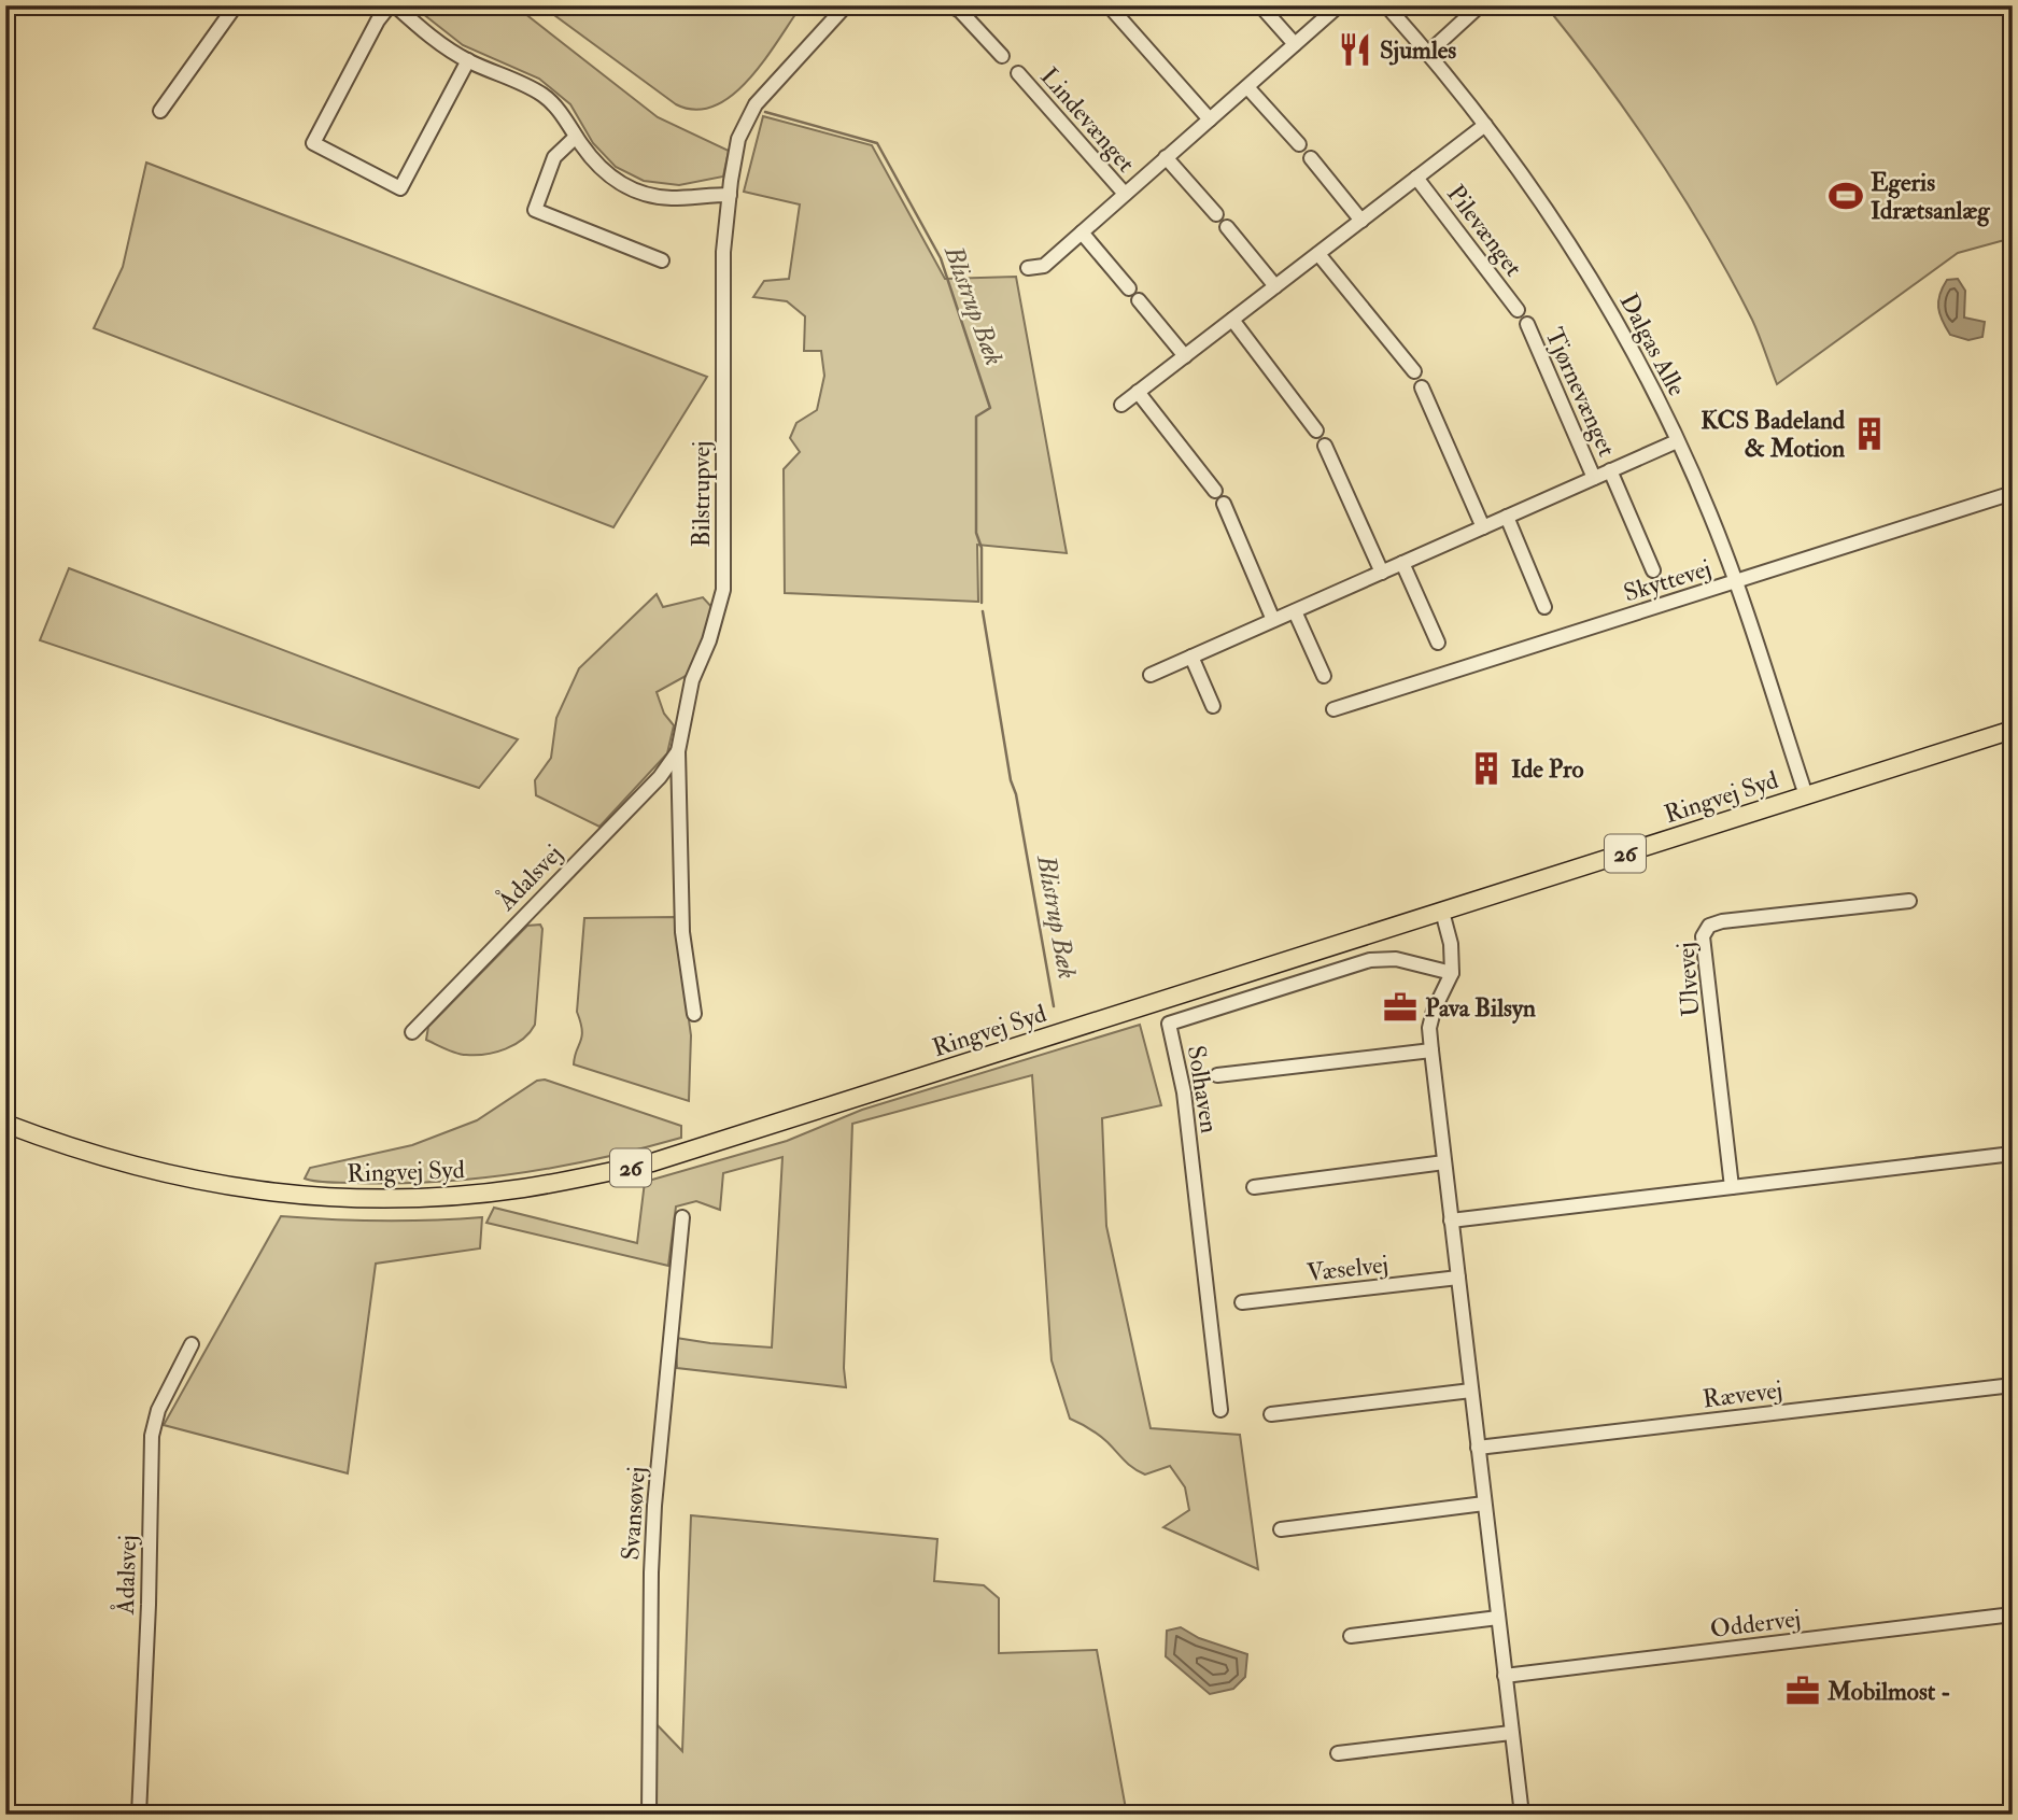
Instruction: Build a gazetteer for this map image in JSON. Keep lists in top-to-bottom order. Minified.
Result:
{"streets":{"main road":["Ringvej Syd","26"],"street":["Lindevænget","Pilevænget","Dalgas Alle","Tjørnevænget","Bilstrupvej","Skyttevej","Ådalsvej","Ulvevej","Solhaven","Væselvej","Rævevej","Svansøvej","Oddervej"]},"crossings":[["Pilevænget","Dalgas Alle"],["Dalgas Alle","Tjørnevænget"],["Dalgas Alle","Skyttevej"],["Dalgas Alle","Ringvej Syd"],["Bilstrupvej","Ådalsvej"]],"water":["Blistrup Bæk"],"places":{"restaurant":["Sjumles"],"sports":["Egeris Idrætsanlæg"],"building":["KCS Badeland & Motion","Ide Pro"],"office":["Pava Bilsyn","Mobilmost -"]}}
